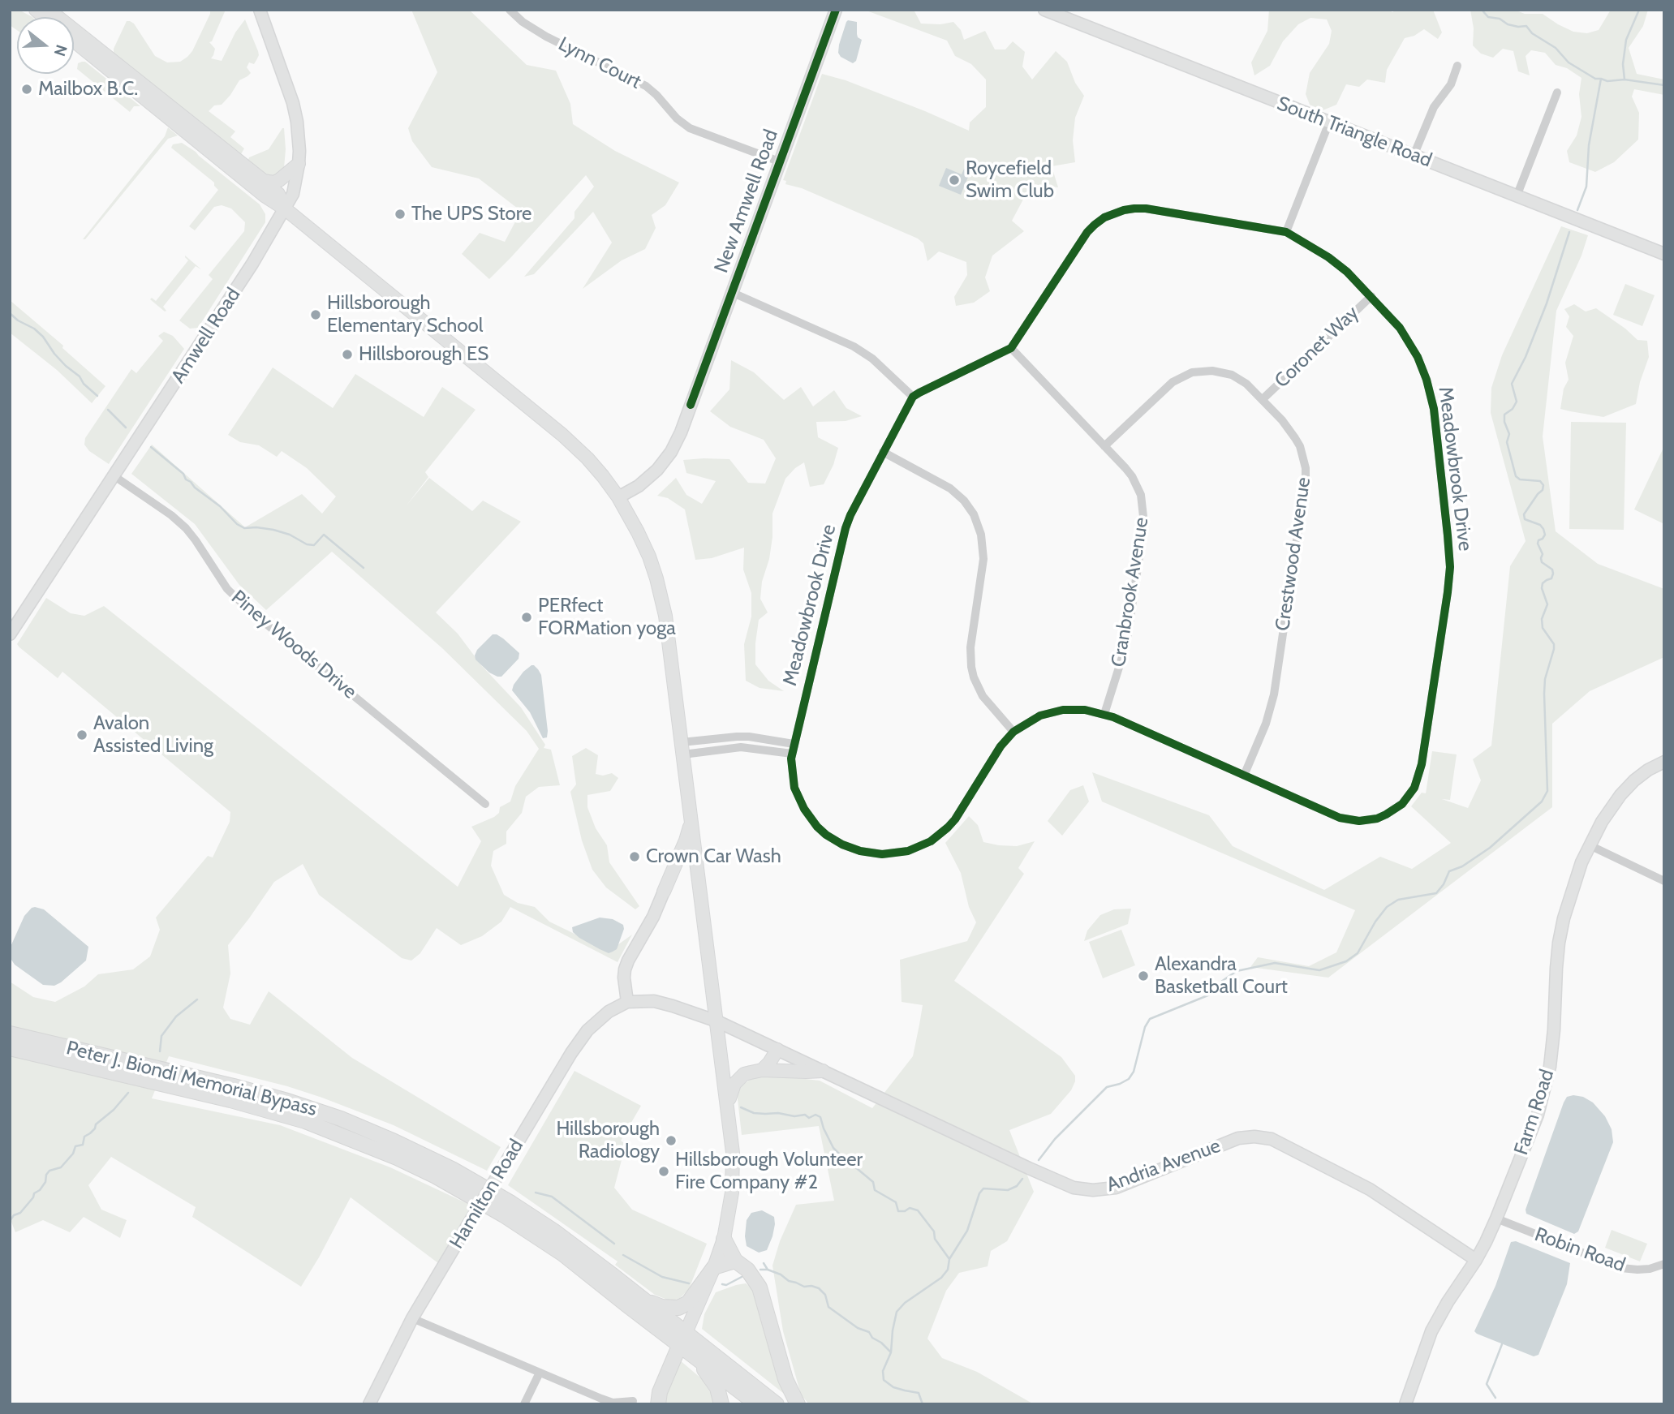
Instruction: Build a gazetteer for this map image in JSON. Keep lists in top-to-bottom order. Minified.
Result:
{"streets":{"highway":["Peter J. Biondi Memorial Bypass"],"street":["Lynn Court","South Triangle Road","New Amwell Road","Amwell Road","Coronet Way","Meadowbrook Drive","Crestwood Avenue","Cranbrook Avenue","Piney Woods Drive","Farm Road","Andria Avenue","Hamilton Road","Robin Road"]},"crossings":[["Lynn Court","New Amwell Road"],["Amwell Road","Piney Woods Drive"],["Coronet Way","Meadowbrook Drive"],["Coronet Way","Crestwood Avenue"],["Meadowbrook Drive","Crestwood Avenue"],["Meadowbrook Drive","Cranbrook Avenue"],["Crestwood Avenue","Cranbrook Avenue"],["Farm Road","Andria Avenue"],["Farm Road","Robin Road"],["Andria Avenue","Hamilton Road"]],"places":["Mailbox B.C.","Roycefield Swim Club","The UPS Store","Hillsborough Elementary School","Hillsborough ES","PERfect FORMation yoga","Avalon Assisted Living","Crown Car Wash","Alexandra Basketball Court","Hillsborough Radiology","Hillsborough Volunteer Fire Company #2"],"north":"right"}
